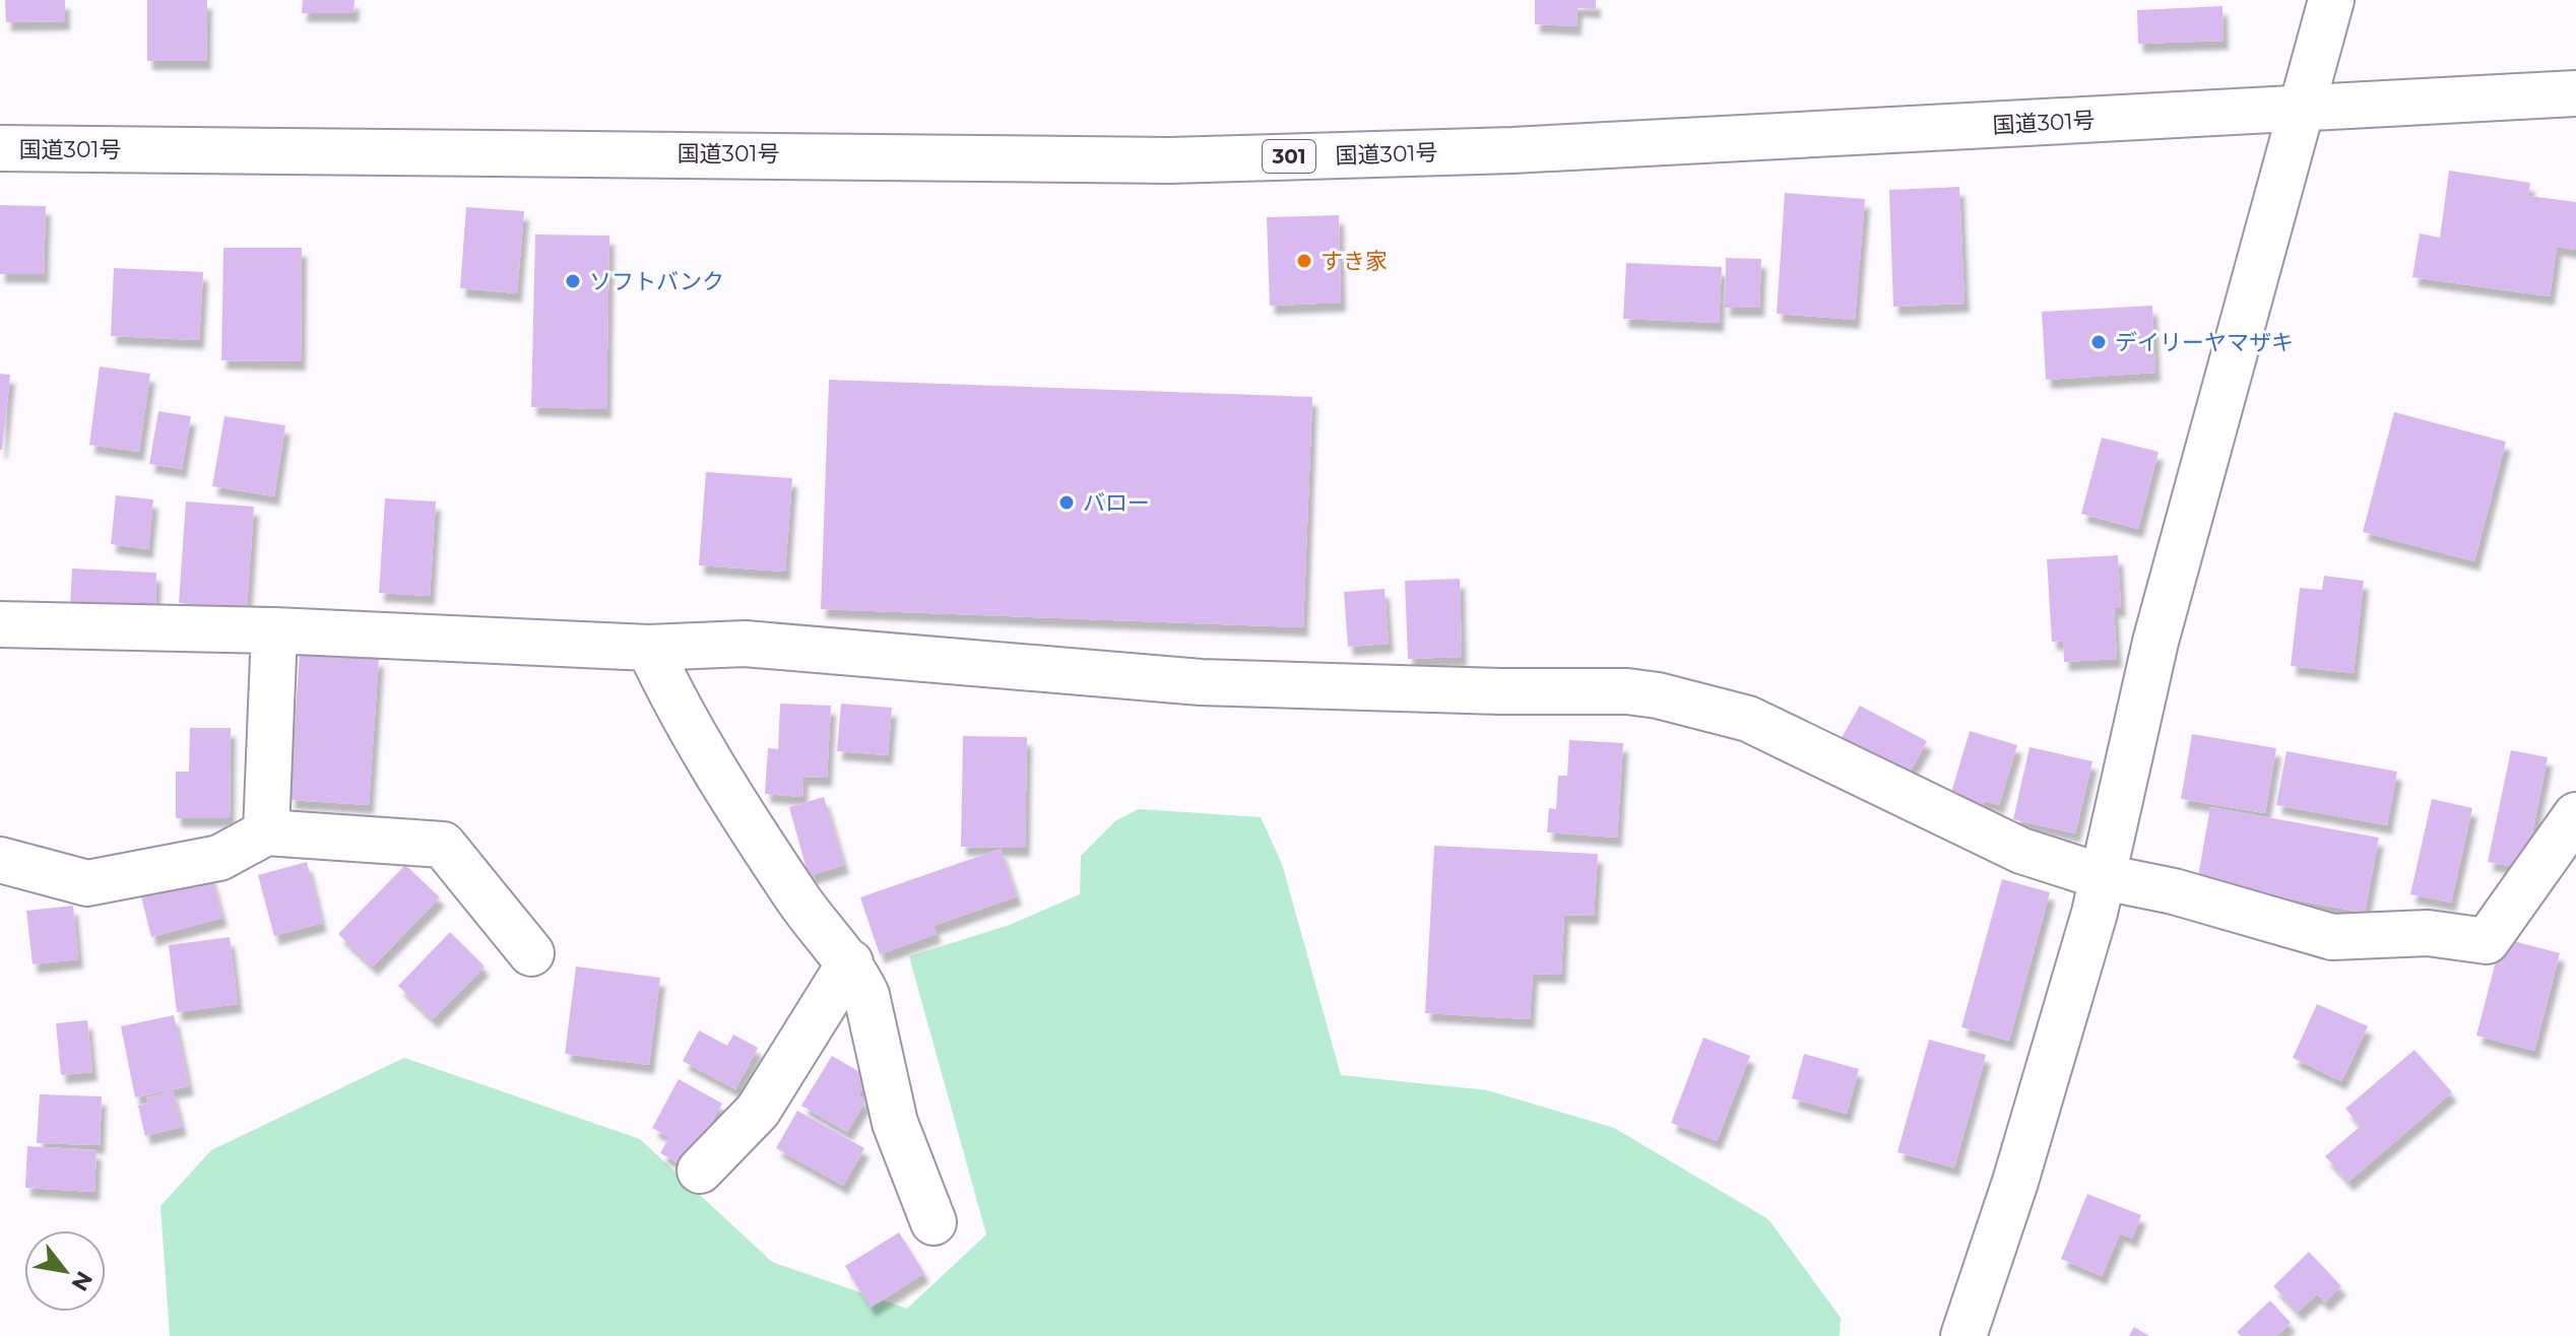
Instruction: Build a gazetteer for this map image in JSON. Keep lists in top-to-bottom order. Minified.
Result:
{"streets":{"main road":["国道301号","301"]},"places":["すき家","ソフトバンク","デイリーヤマザキ","バロー"],"north":"bottom right"}
